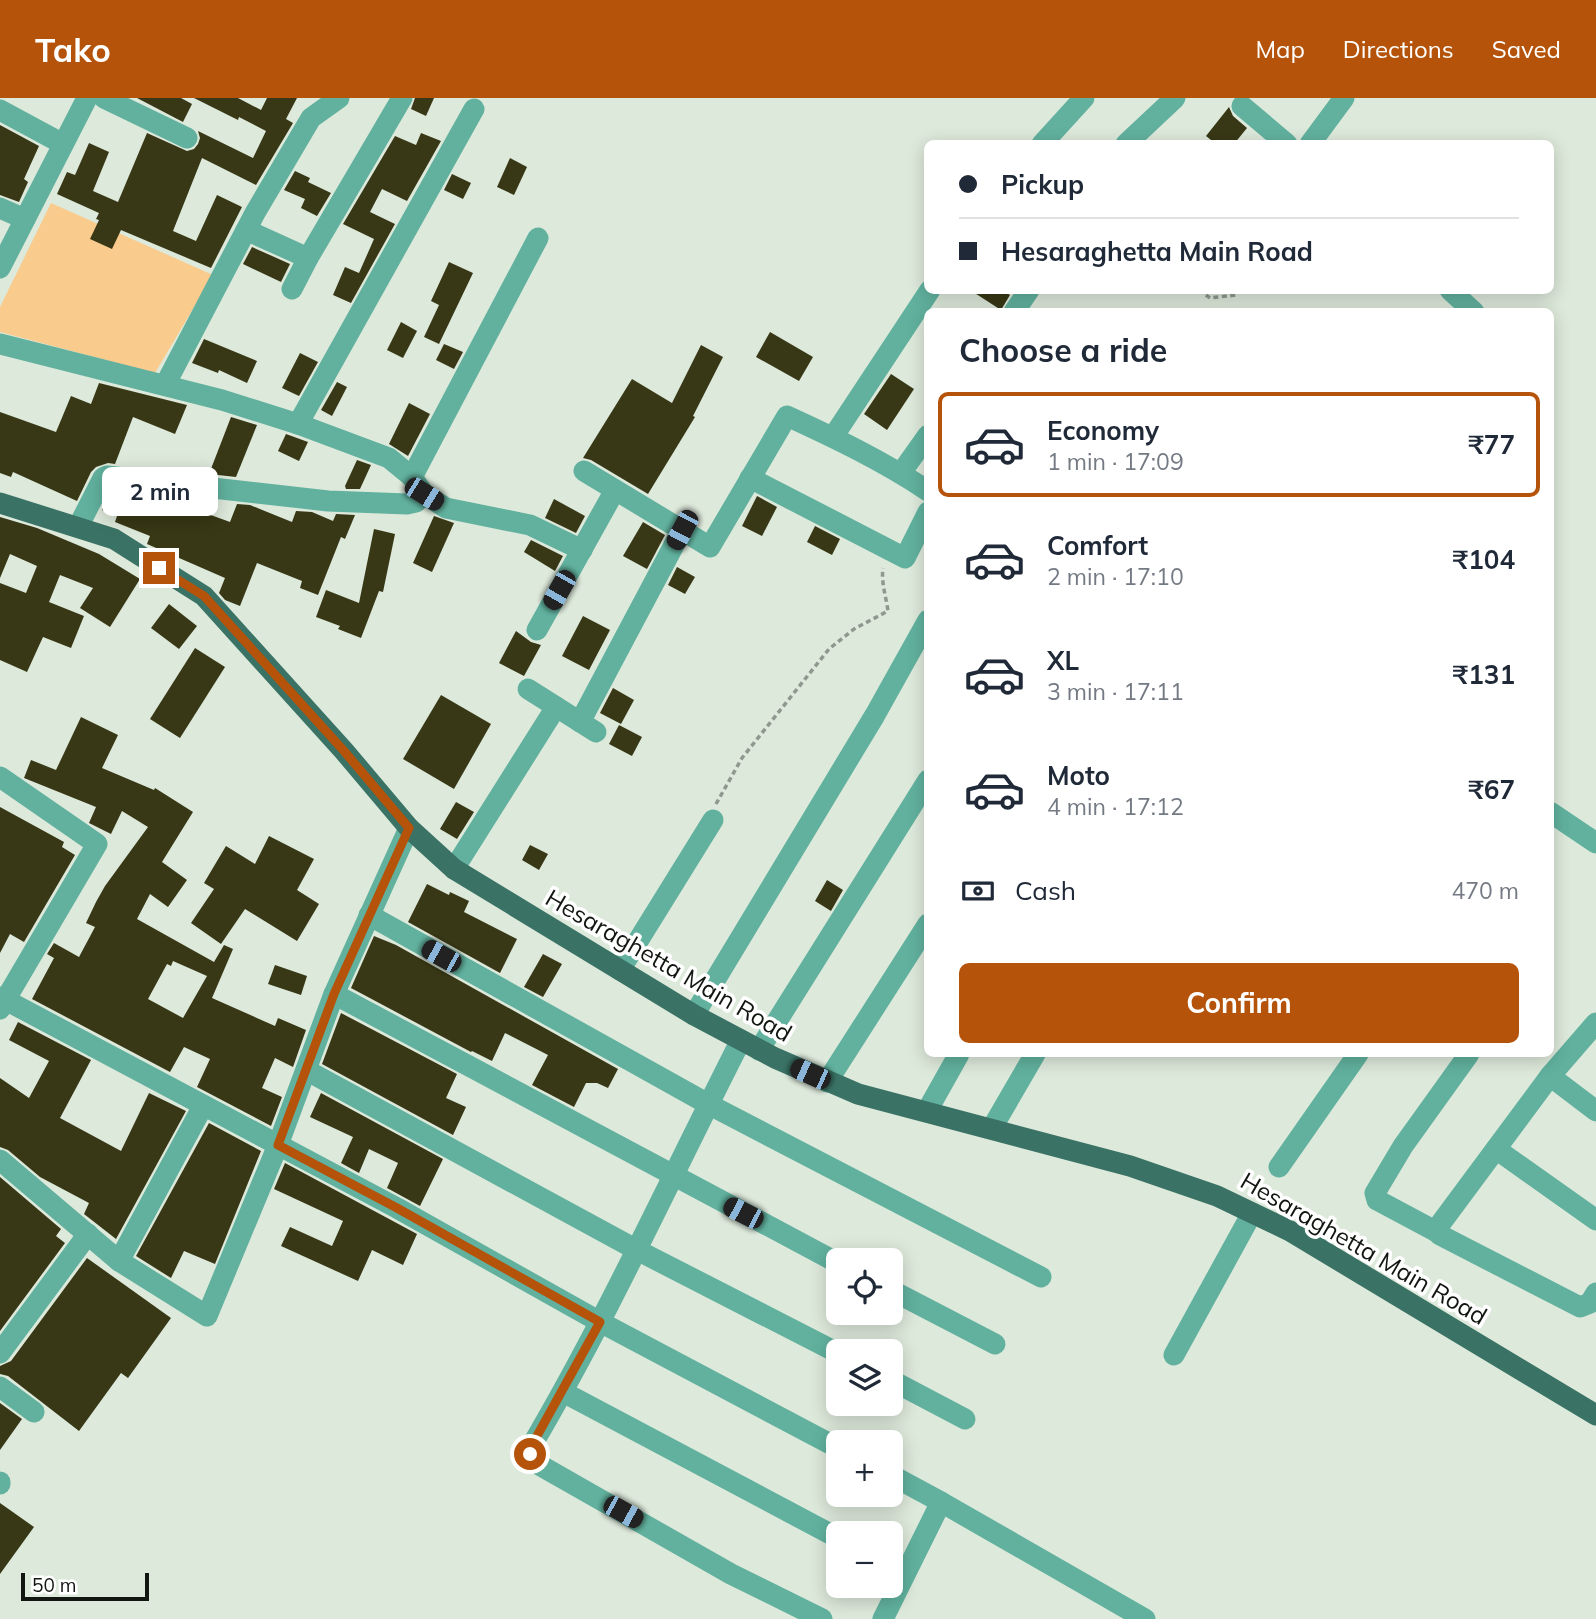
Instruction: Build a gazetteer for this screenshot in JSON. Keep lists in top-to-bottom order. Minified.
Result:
{"streets":{"main road":["Hesaraghetta Main Road"]},"scale_bar":"50 m","page":{"header":"Tako","nav":["Map","Directions","Saved"],"banner":["Pickup","Hesaraghetta Main Road"],"heading":"Choose a ride","list":[{"name":"Economy","note":"1 min · 17:09","value":"₹77"},{"name":"Comfort","note":"2 min · 17:10","value":"₹104"},{"name":"XL","note":"3 min · 17:11","value":"₹131"},{"name":"Moto","note":"4 min · 17:12","value":"₹67"}],"bubble":"2 min","pay":["Cash","470 m"],"buttons":"Confirm","map_buttons":["+","−"],"scale":"50 m"}}
